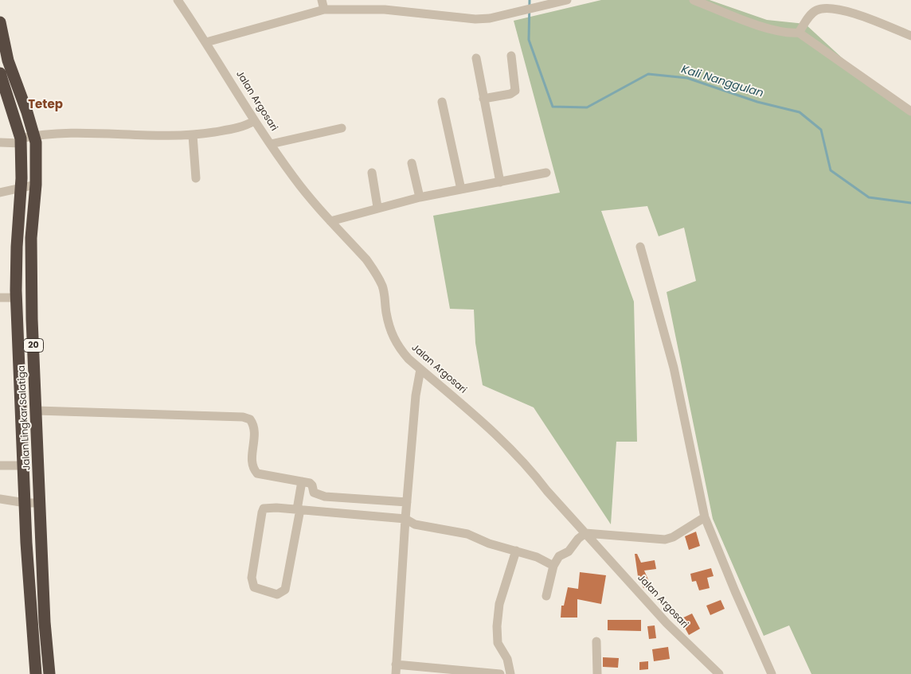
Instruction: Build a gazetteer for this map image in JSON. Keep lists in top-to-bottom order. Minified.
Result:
{"streets":{"highway":["20","Jalan Lingkar Salatiga"],"street":["Jalan Argosari"]},"districts":["Tetep"],"water":["Kali Nanggulan"]}
